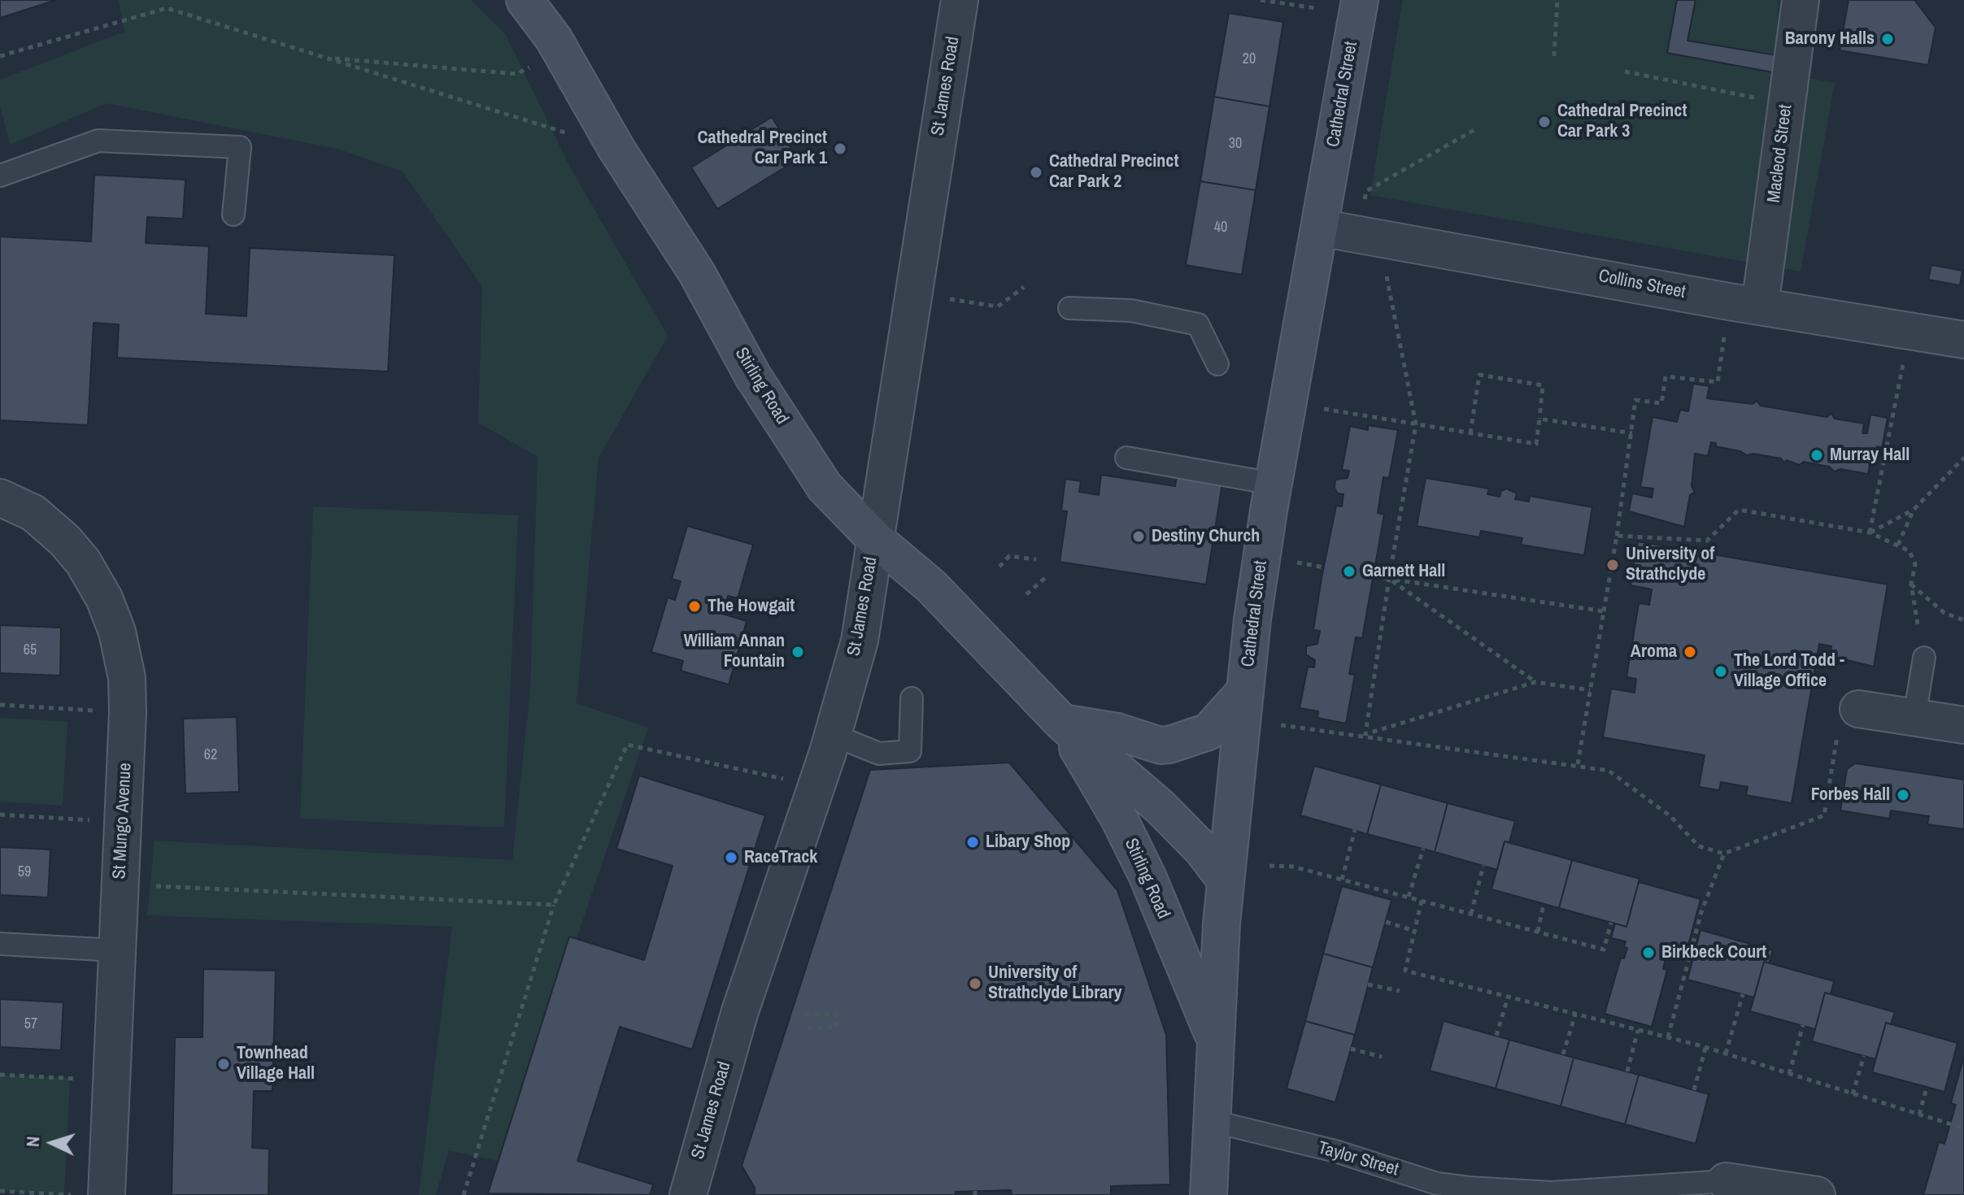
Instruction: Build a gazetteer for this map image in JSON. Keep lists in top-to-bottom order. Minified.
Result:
{"streets":{"street":["St James Road","Cathedral Street","Macleod Street","Collins Street","Stirling Road","St Mungo Avenue","Taylor Street"]},"crossings":[["St James Road","Stirling Road"],["Cathedral Street","Collins Street"],["Cathedral Street","Stirling Road"],["Cathedral Street","Taylor Street"],["Macleod Street","Collins Street"]],"places":["Barony Halls","Cathedral Precinct Car Park 3","Cathedral Precinct Car Park 1","Cathedral Precinct Car Park 2","Murray Hall","Destiny Church","University of Strathclyde","Garnett Hall","The Howgait","William Annan Fountain","Aroma","The Lord Todd - Village Office","Forbes Hall","Libary Shop","RaceTrack","Birkbeck Court","University of Strathclyde Library","Townhead Village Hall"],"house_numbers":["20","30","40","65","62","59","57"],"north":"left"}
